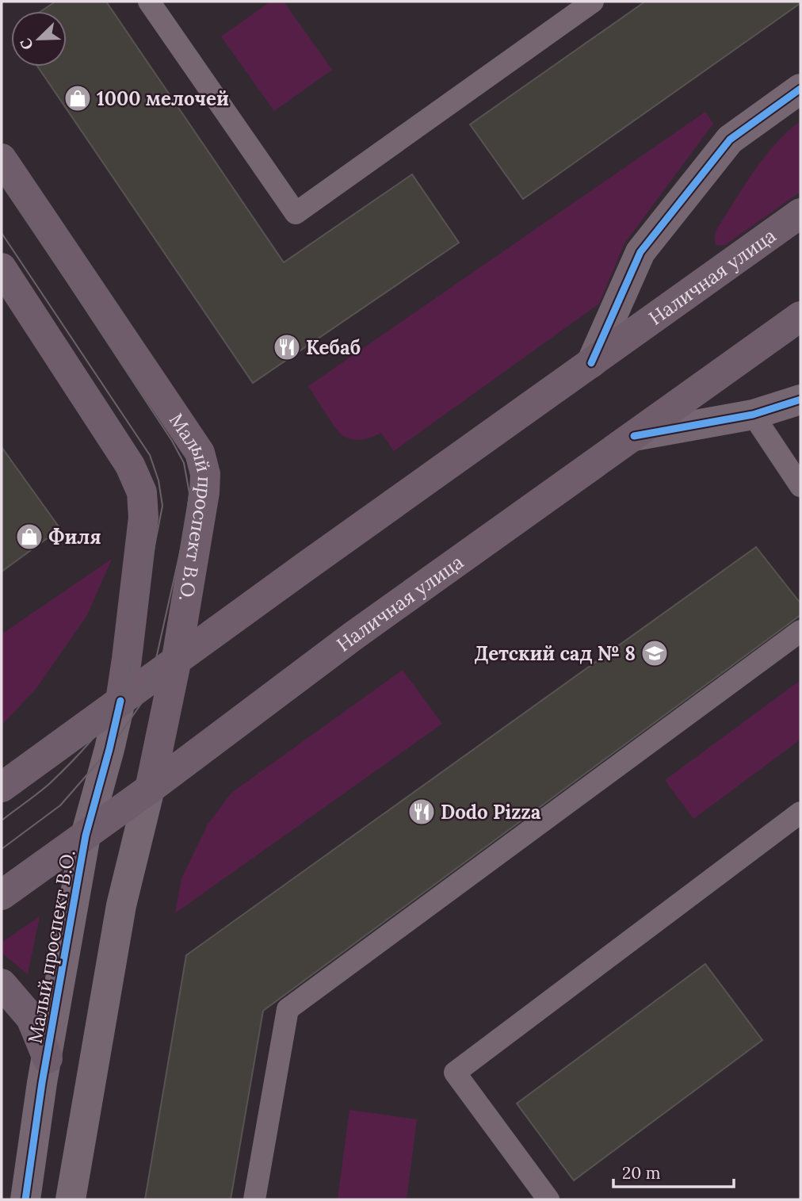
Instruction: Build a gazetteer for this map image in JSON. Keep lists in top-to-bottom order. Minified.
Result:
{"streets":{"main road":["Наличная улица","Малый проспект В.О."]},"crossings":[["Наличная улица","Малый проспект В.О."]],"places":{"shop":["1000 мелочей","Филя"],"restaurant":["Кебаб","Dodo Pizza"],"school or university":["Детский сад № 8"]},"scale_bar":"20 m","north":"bottom left"}
